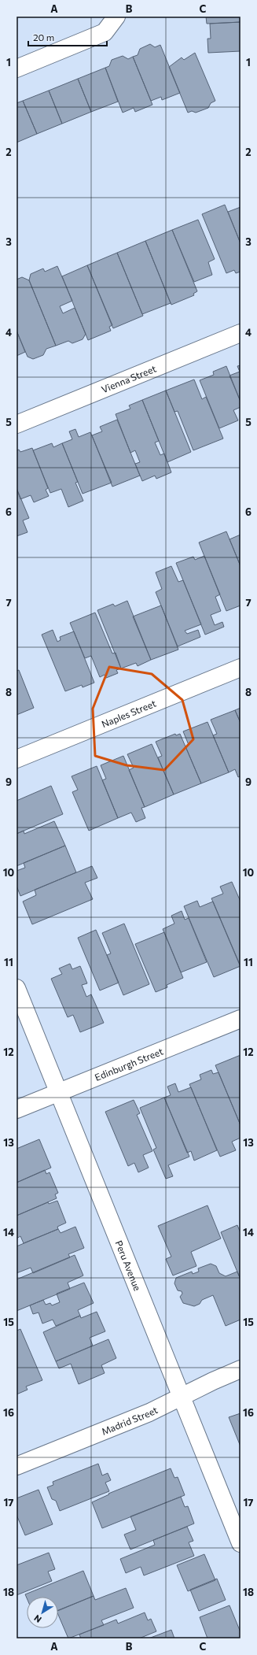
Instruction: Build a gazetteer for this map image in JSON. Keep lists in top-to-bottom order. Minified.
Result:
{"streets":{"street":["Vienna Street","Naples Street","Edinburgh Street","Peru Avenue","Madrid Street"]},"crossings":[["Edinburgh Street","Peru Avenue"],["Peru Avenue","Madrid Street"]],"scale_bar":"20 m","north":"bottom left","grid":{"columns":["A","B","C"],"rows":["1","2","3","4","5","6","7","8","9","10","11","12","13","14","15","16","17","18"]}}
